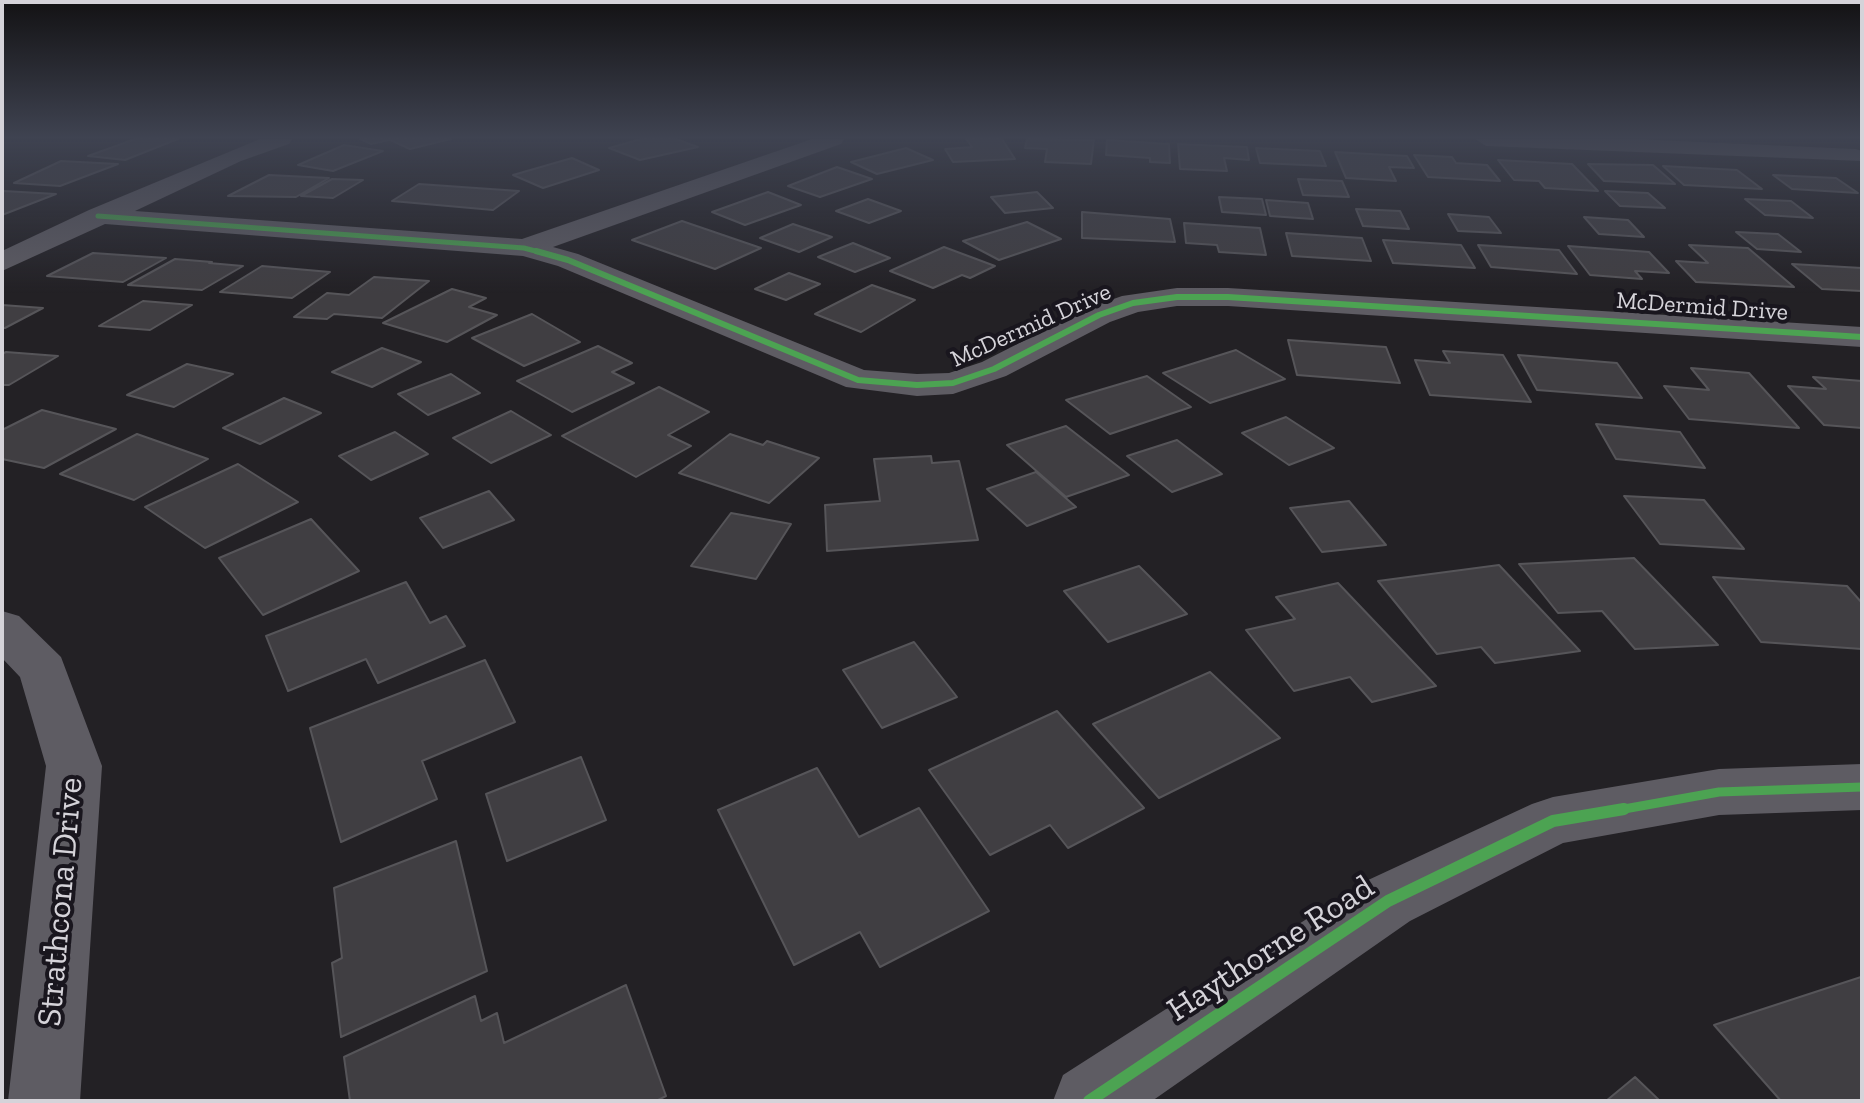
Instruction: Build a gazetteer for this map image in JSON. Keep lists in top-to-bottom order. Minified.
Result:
{"streets":{"street":["McDermid Drive","Strathcona Drive","Haythorne Road"]}}
